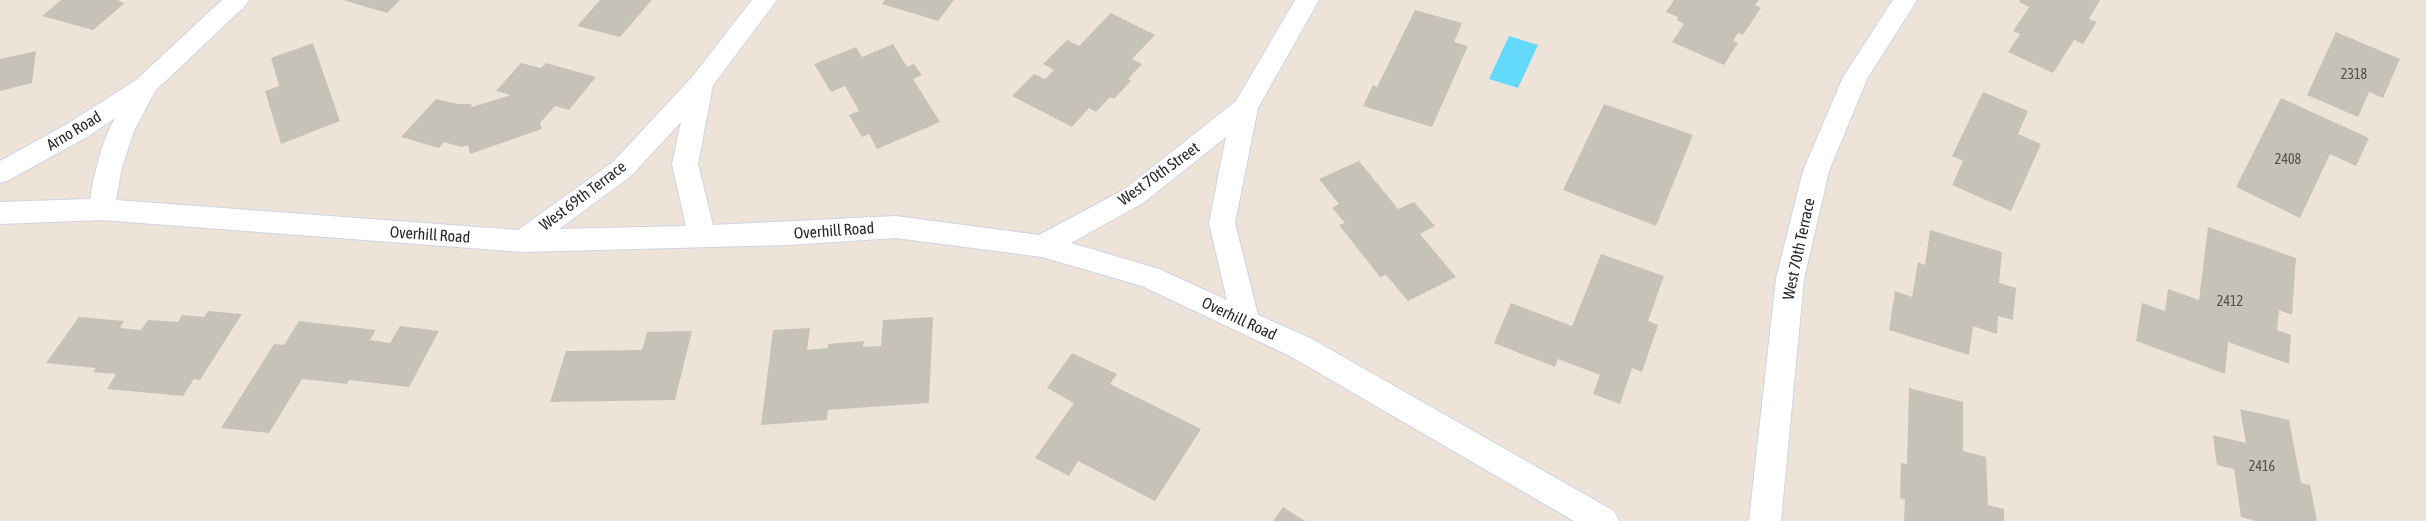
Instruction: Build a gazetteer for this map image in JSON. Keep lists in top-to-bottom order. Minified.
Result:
{"streets":{"street":["Arno Road","West 70th Street","West 69th Terrace","Overhill Road","West 70th Terrace"]},"crossings":[["Arno Road","Overhill Road"],["West 70th Street","Overhill Road"],["West 69th Terrace","Overhill Road"]],"house_numbers":["2318","2408","2412","2416"]}
